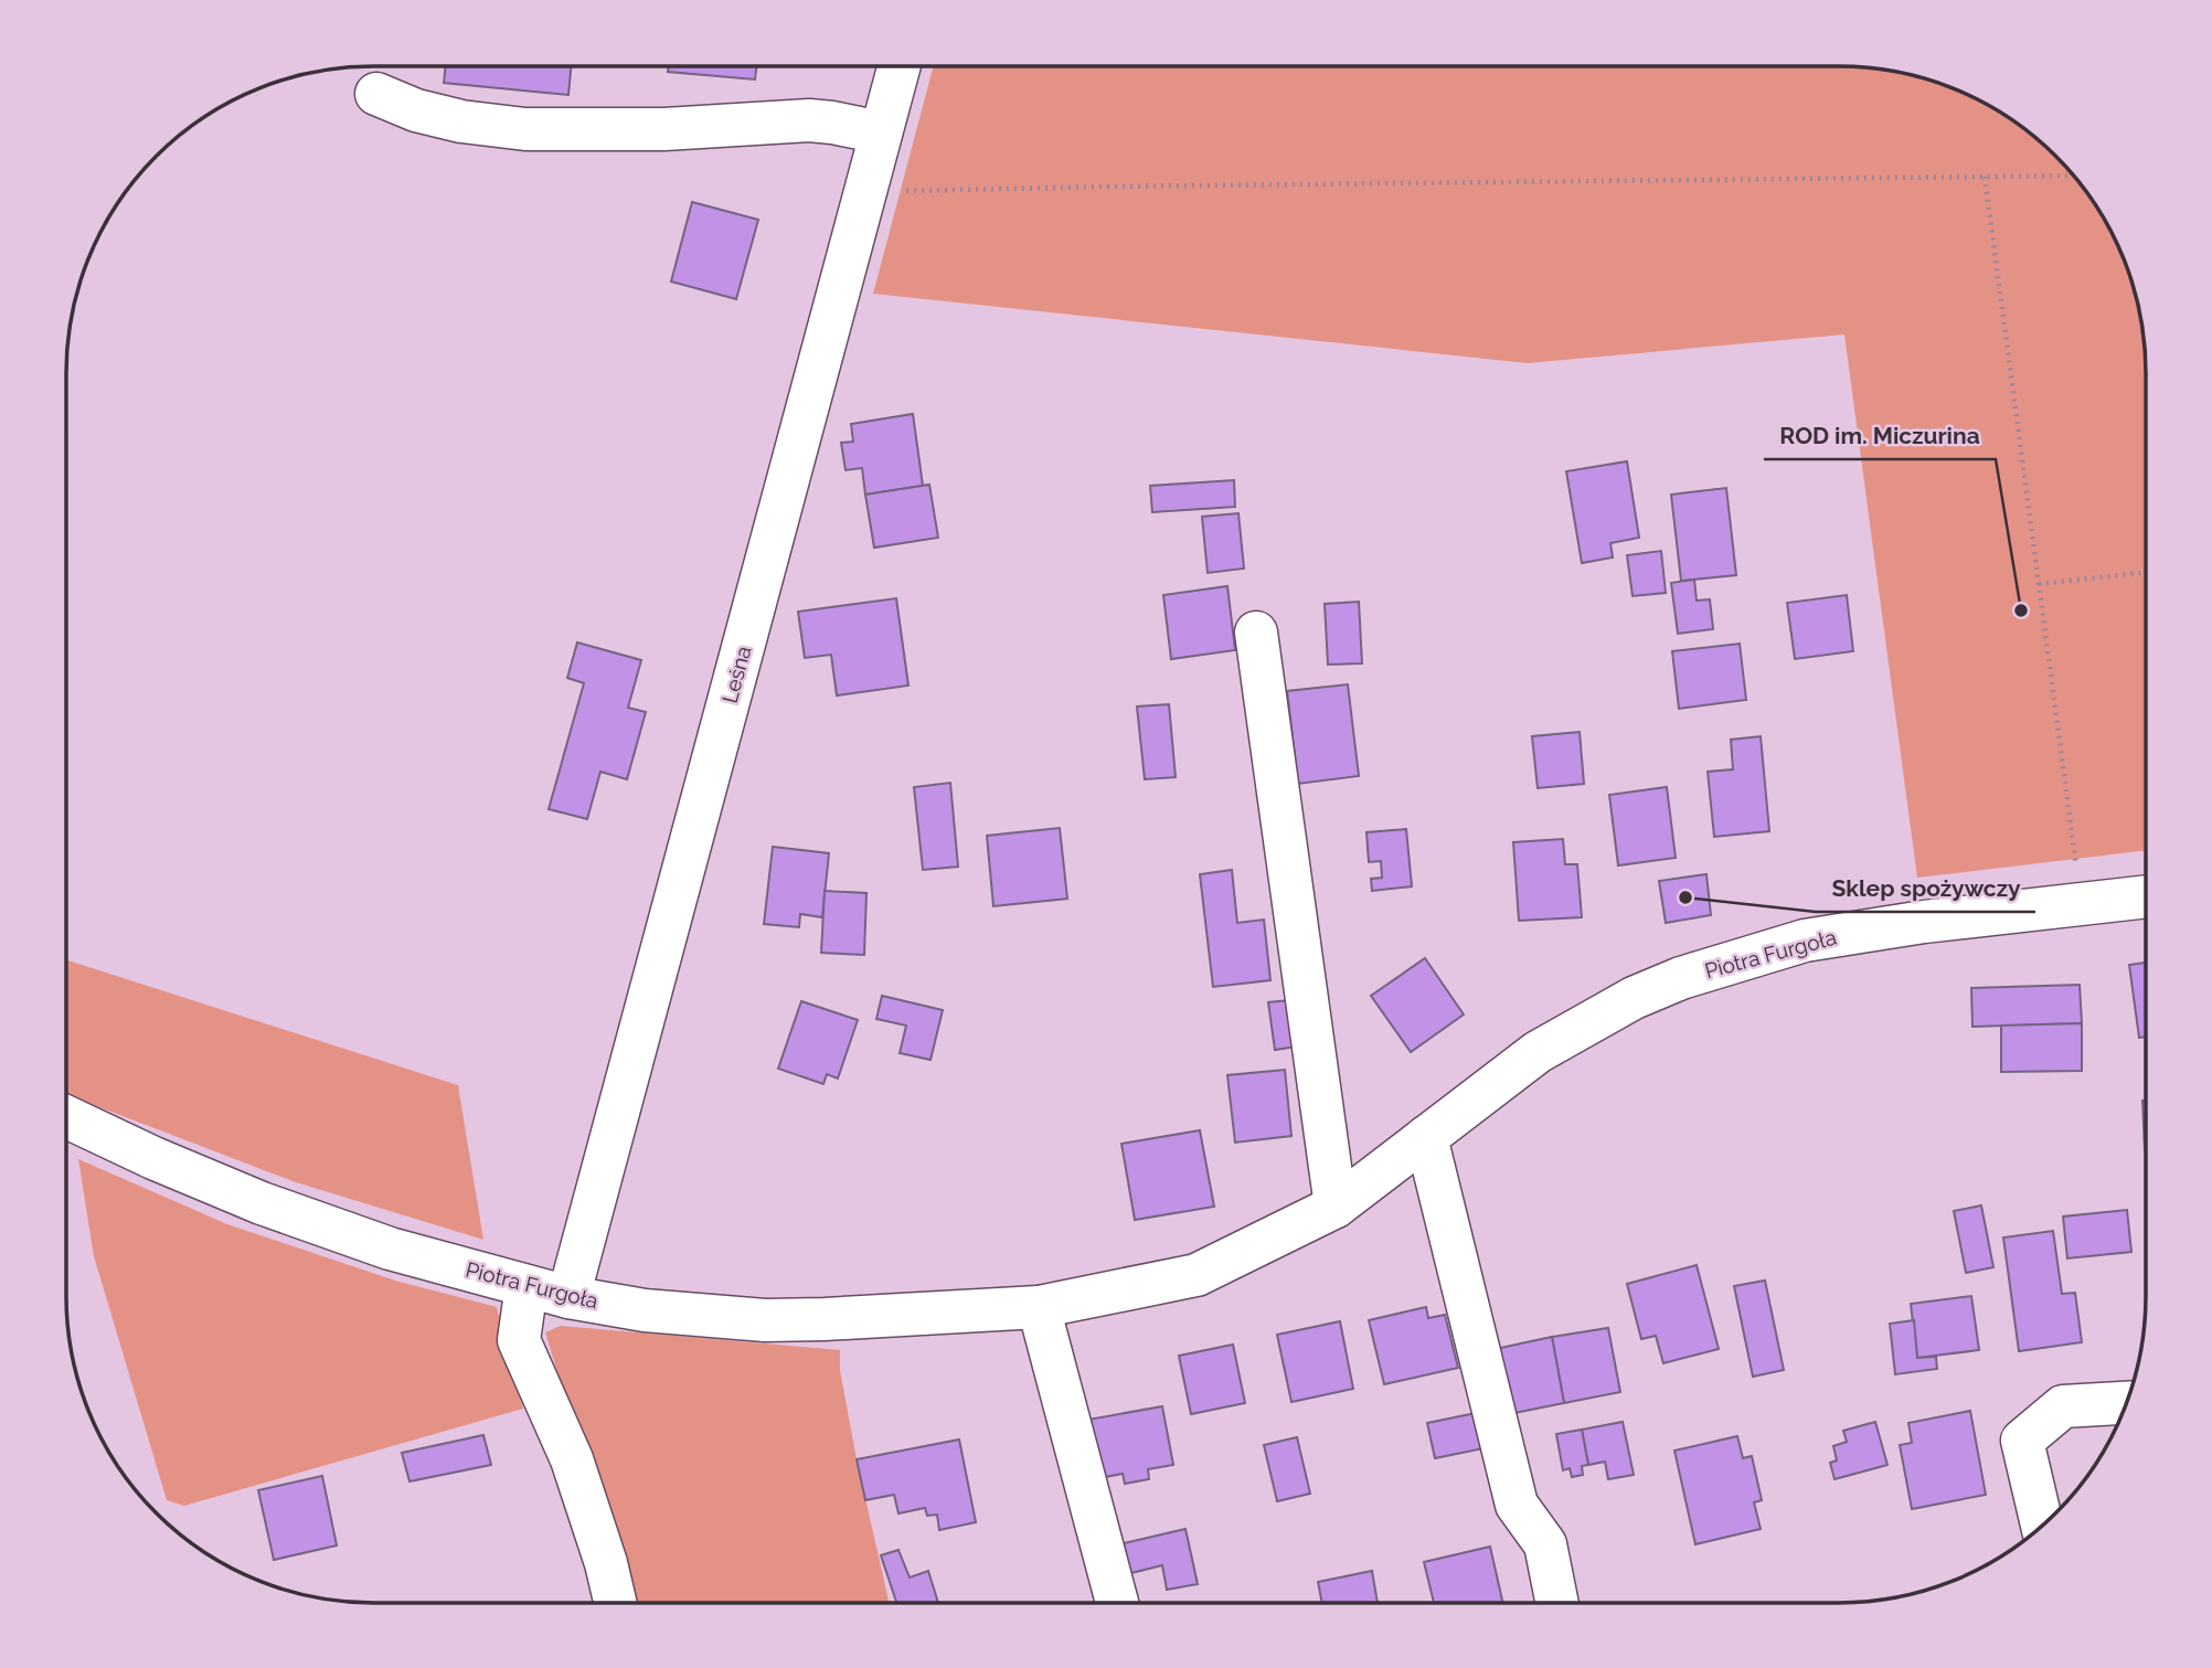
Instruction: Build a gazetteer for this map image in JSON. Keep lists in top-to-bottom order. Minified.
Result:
{"streets":{"street":["Leśna","Piotra Furgoła"]},"crossings":[["Leśna","Piotra Furgoła"]],"places":["ROD im. Miczurina","Sklep spożywczy"]}
